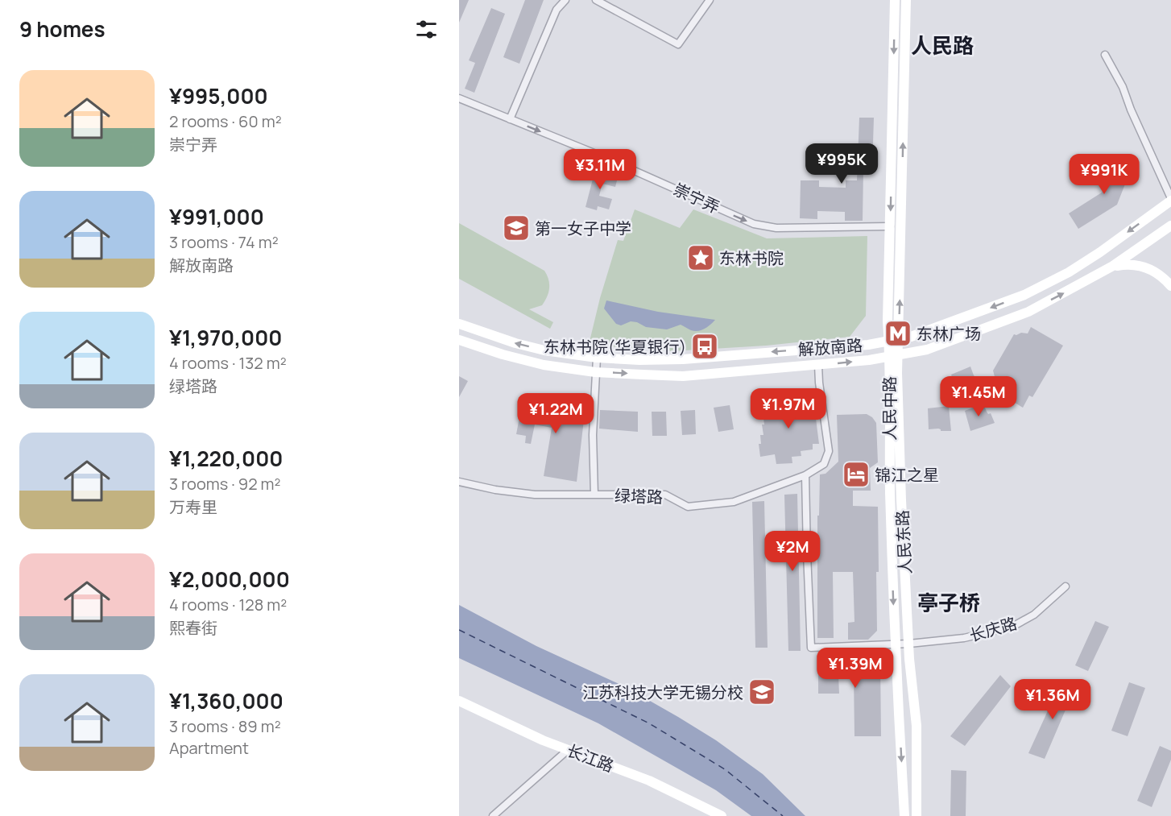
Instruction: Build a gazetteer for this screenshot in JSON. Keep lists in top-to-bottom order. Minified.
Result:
{"streets":{"main road":["解放南路","人民中路","人民东路","长江路"],"street":["崇宁弄","绿塔路","长庆路"]},"crossings":[["崇宁弄","人民中路"],["解放南路","人民中路"],["解放南路","绿塔路"],["解放南路","人民东路"],["人民中路","人民东路"],["人民中路","长庆路"],["绿塔路","长庆路"],["人民东路","长庆路"]],"one_way":["崇宁弄"],"districts":["人民路","亭子桥"],"places":{"school or university":["第一女子中学","江苏科技大学无锡分校"],"place":["东林书院"],"metro station":["东林广场"],"bus stop":["东林书院(华夏银行)"],"hotel":["锦江之星"]},"page":{"heading":"9 homes","list":[{"name":"¥995,000","note":"2 rooms · 60 m² · 崇宁弄"},{"name":"¥991,000","note":"3 rooms · 74 m² · 解放南路"},{"name":"¥1,970,000","note":"4 rooms · 132 m² · 绿塔路"},{"name":"¥1,220,000","note":"3 rooms · 92 m² · 万寿里"},{"name":"¥2,000,000","note":"4 rooms · 128 m² · 熙春街"},{"name":"¥1,360,000","note":"3 rooms · 89 m² · Apartment"}],"price":["¥995K","¥3.11M","¥991K","¥1.45M","¥1.97M","¥1.22M","¥2M","¥1.39M","¥1.36M"]}}
